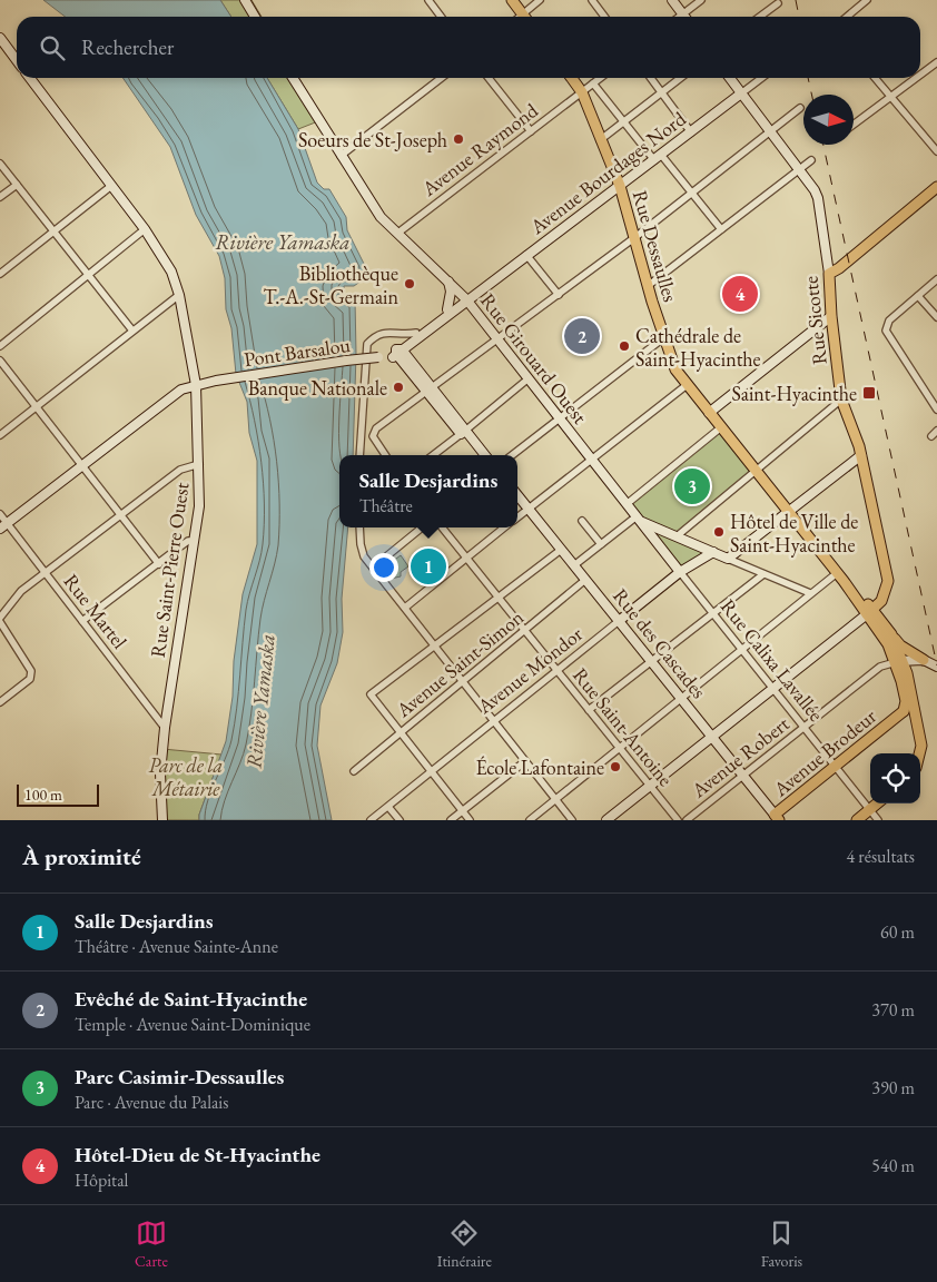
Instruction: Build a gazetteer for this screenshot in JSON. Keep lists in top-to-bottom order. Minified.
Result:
{"streets":{"main road":["Rue Dessaulles","Rue Sicotte","Avenue Brodeur"],"street":["Avenue Raymond","Avenue Bourdages Nord","Pont Barsalou","Rue Girouard Ouest","Rue Saint-Pierre Ouest","Rue Martel","Rue des Cascades","Rue Calixa Lavallée","Avenue Saint-Simon","Avenue Mondor","Rue Saint-Antoine","Avenue Robert"]},"crossings":[["Avenue Raymond","Rue Dessaulles"],["Avenue Raymond","Rue Girouard Ouest"],["Avenue Bourdages Nord","Rue Dessaulles"],["Avenue Bourdages Nord","Rue Sicotte"],["Avenue Bourdages Nord","Pont Barsalou"],["Avenue Bourdages Nord","Rue Girouard Ouest"],["Rue Dessaulles","Rue Sicotte"],["Rue Dessaulles","Avenue Brodeur"],["Rue Dessaulles","Avenue Robert"],["Pont Barsalou","Rue Saint-Pierre Ouest"],["Pont Barsalou","Rue Martel"],["Rue Girouard Ouest","Rue Calixa Lavallée"],["Rue Girouard Ouest","Avenue Mondor"],["Rue Saint-Pierre Ouest","Rue Martel"],["Rue des Cascades","Avenue Saint-Simon"],["Rue des Cascades","Avenue Mondor"],["Rue des Cascades","Avenue Brodeur"],["Rue des Cascades","Avenue Robert"],["Rue Calixa Lavallée","Avenue Mondor"],["Rue Calixa Lavallée","Avenue Brodeur"],["Rue Calixa Lavallée","Avenue Robert"],["Avenue Saint-Simon","Rue Saint-Antoine"],["Avenue Mondor","Rue Saint-Antoine"]],"water":["Rivière Yamaska"],"parks":["Parc de la Métairie"],"places":{"other":["Soeurs de St-Joseph","Bibliothèque T.-A.-St-Germain","Cathédrale de Saint-Hyacinthe","Banque Nationale","Hôtel de Ville de Saint-Hyacinthe","École Lafontaine"],"transit":["Saint-Hyacinthe"]},"scale_bar":"100 m","north":"right","page":{"search":"Rechercher","pins":["4","2","3","1"],"popup":["Salle Desjardins","Théâtre"],"scale":"100 m","heading":["À proximité","4 résultats"],"list":[{"mark":"1","name":"Salle Desjardins","note":"Théâtre · Avenue Sainte-Anne","value":"60 m"},{"mark":"2","name":"Evêché de Saint-Hyacinthe","note":"Temple · Avenue Saint-Dominique","value":"370 m"},{"mark":"3","name":"Parc Casimir-Dessaulles","note":"Parc · Avenue du Palais","value":"390 m"},{"mark":"4","name":"Hôtel-Dieu de St-Hyacinthe","note":"Hôpital","value":"540 m"}],"nav":["Carte","Itinéraire","Favoris"]}}
